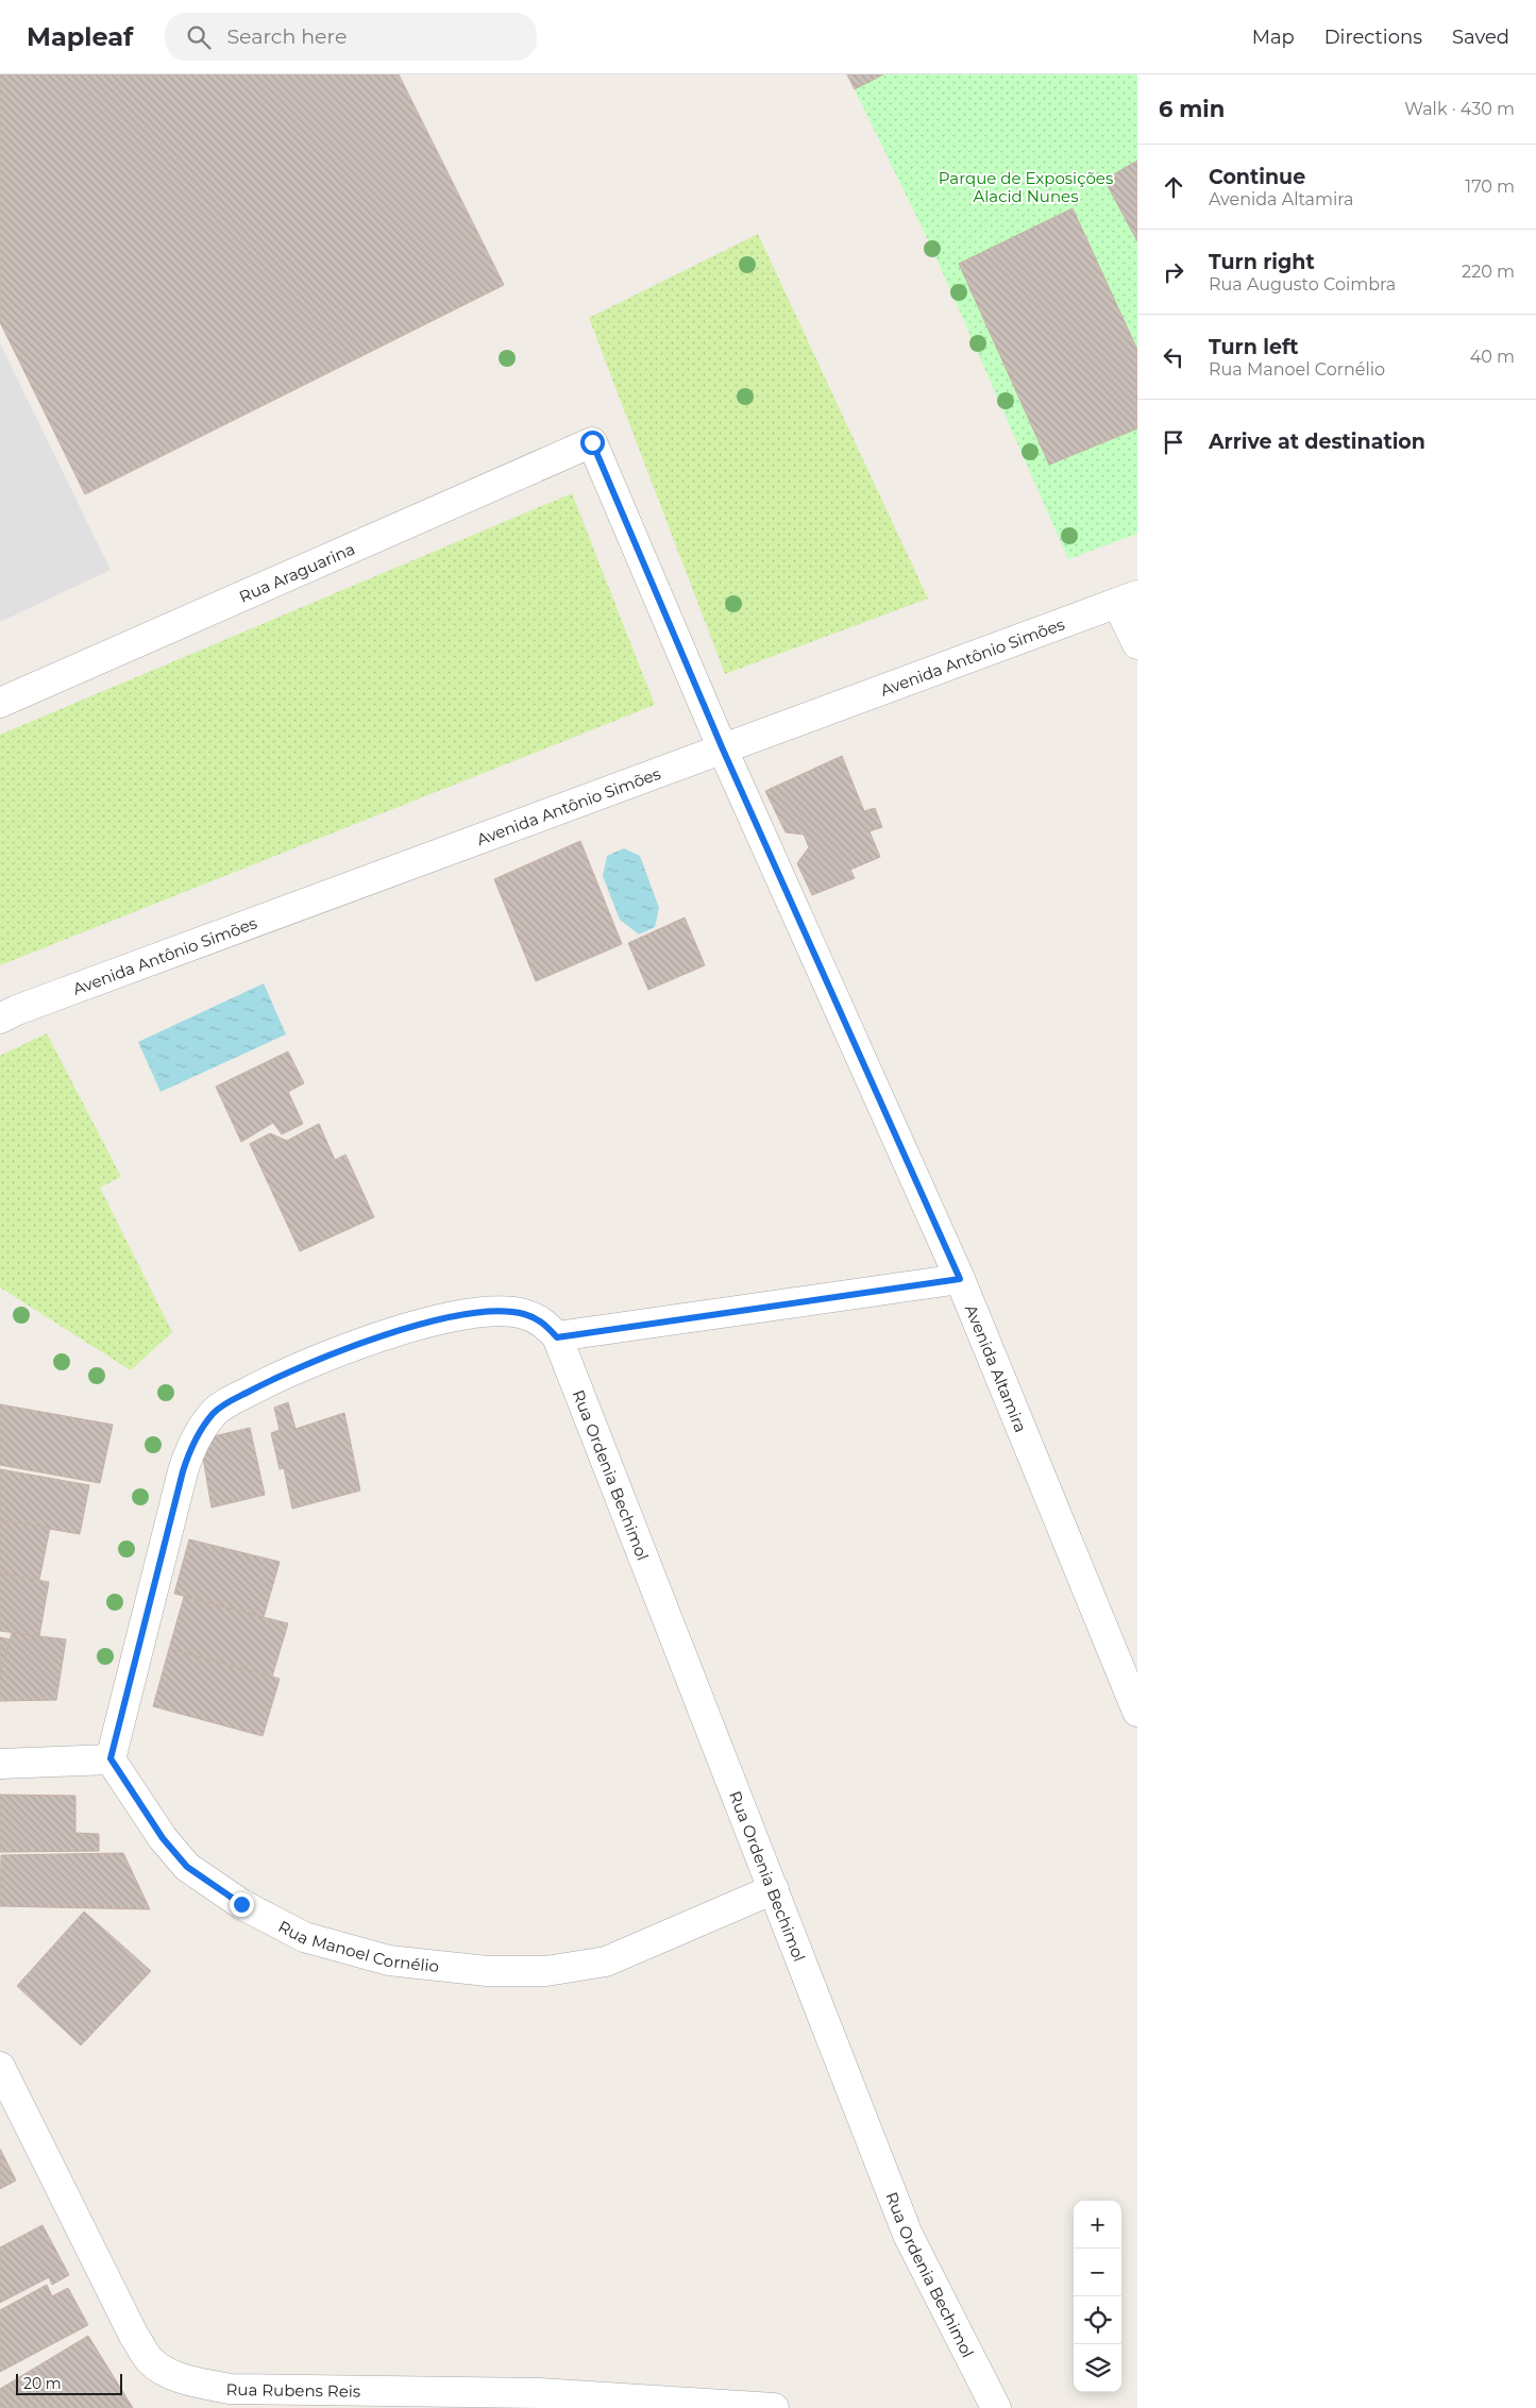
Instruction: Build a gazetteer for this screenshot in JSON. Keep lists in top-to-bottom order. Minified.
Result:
{"streets":{"street":["Rua Araguarina","Avenida Antônio Simões","Avenida Altamira","Rua Ordenia Bechimol","Rua Manoel Cornélio","Rua Rubens Reis"]},"crossings":[["Rua Araguarina","Avenida Altamira"],["Avenida Antônio Simões","Avenida Altamira"],["Rua Ordenia Bechimol","Rua Manoel Cornélio"]],"parks":["Parque de Exposições Alacid Nunes"],"scale_bar":"20 m","page":{"header":"Mapleaf","search":"Search here","nav":["Map","Directions","Saved"],"heading":["6 min","Walk · 430 m"],"list":[["Continue","Avenida Altamira","170 m"],["Turn right","Rua Augusto Coimbra","220 m"],["Turn left","Rua Manoel Cornélio","40 m"],"Arrive at destination"],"map_buttons":["+","−"],"scale":"20 m"}}
